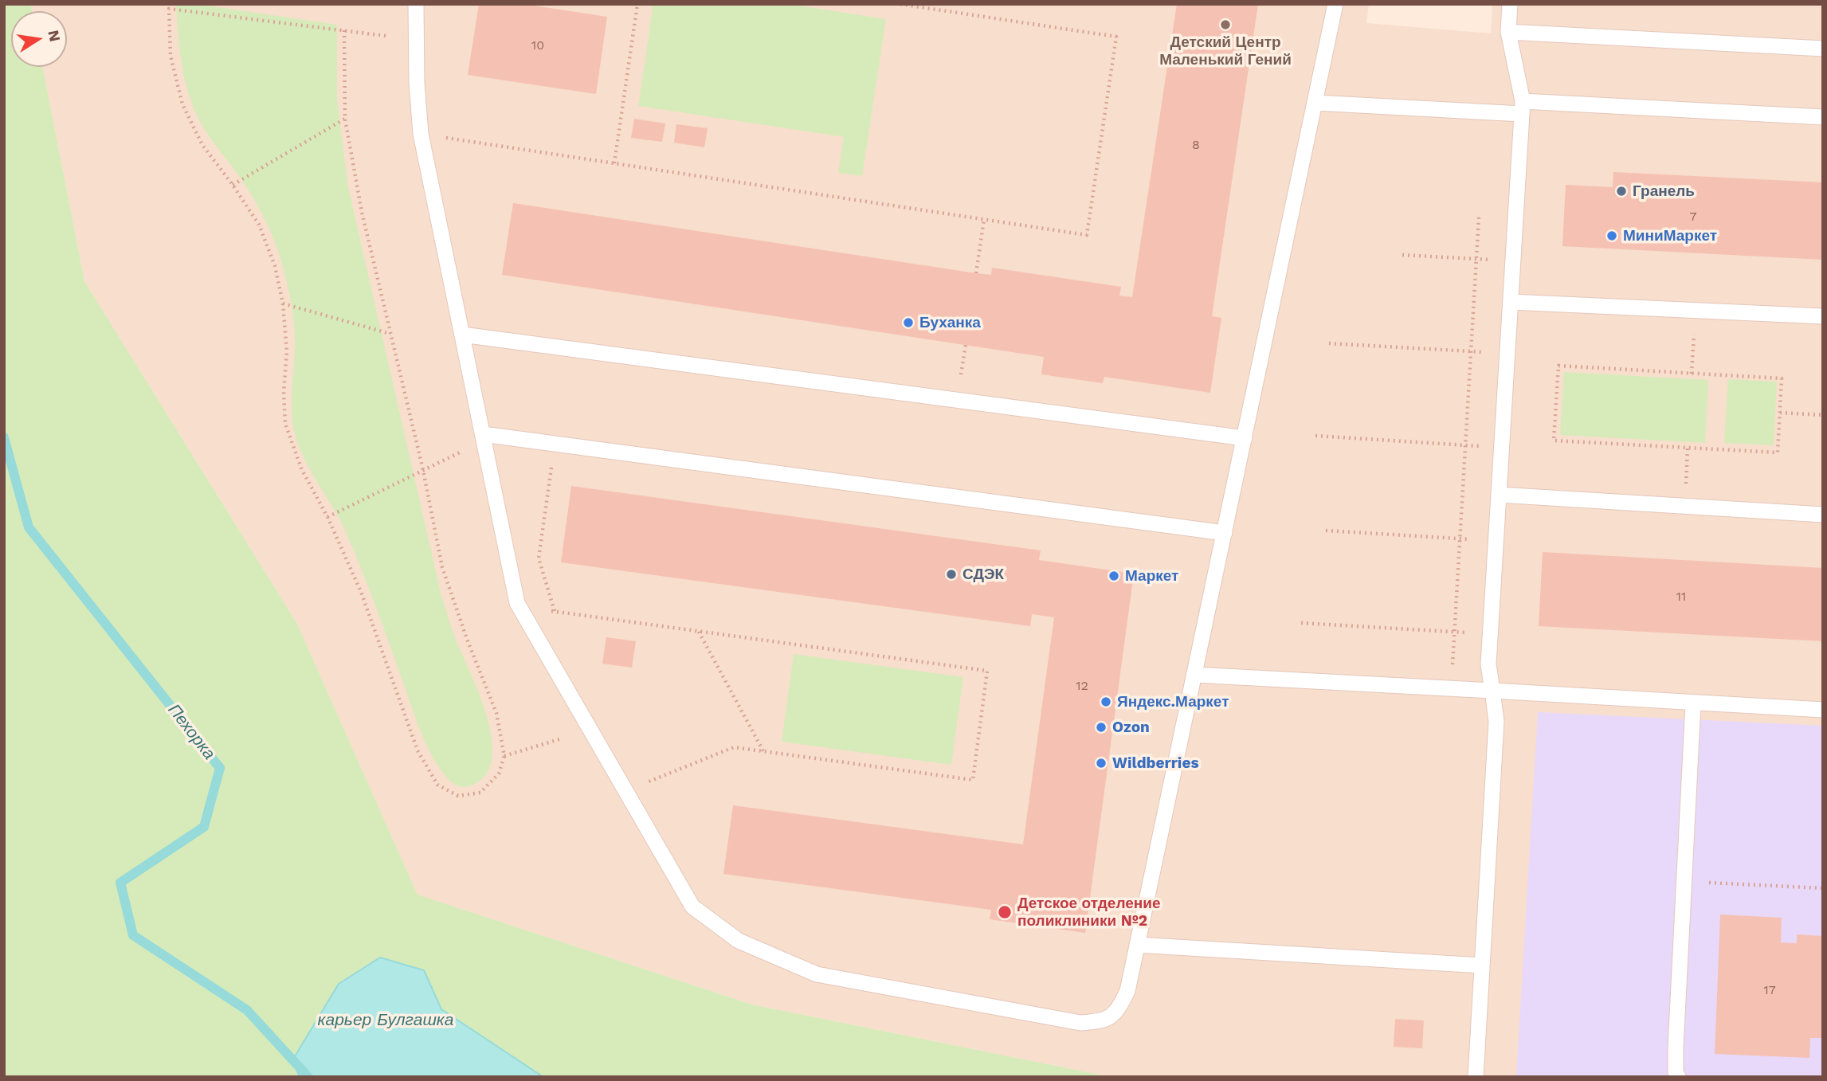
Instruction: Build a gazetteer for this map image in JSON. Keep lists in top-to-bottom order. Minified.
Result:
{"water":["Пехорка","карьер Булгашка"],"places":["Детский Центр Маленький Гений","Гранель","МиниМаркет","Буханка","СДЭК","Маркет","Яндекс.Маркет","Ozon","Wildberries","Детское отделение поликлиники №2"],"house_numbers":["10","8","7","11","12","17"],"north":"right"}
